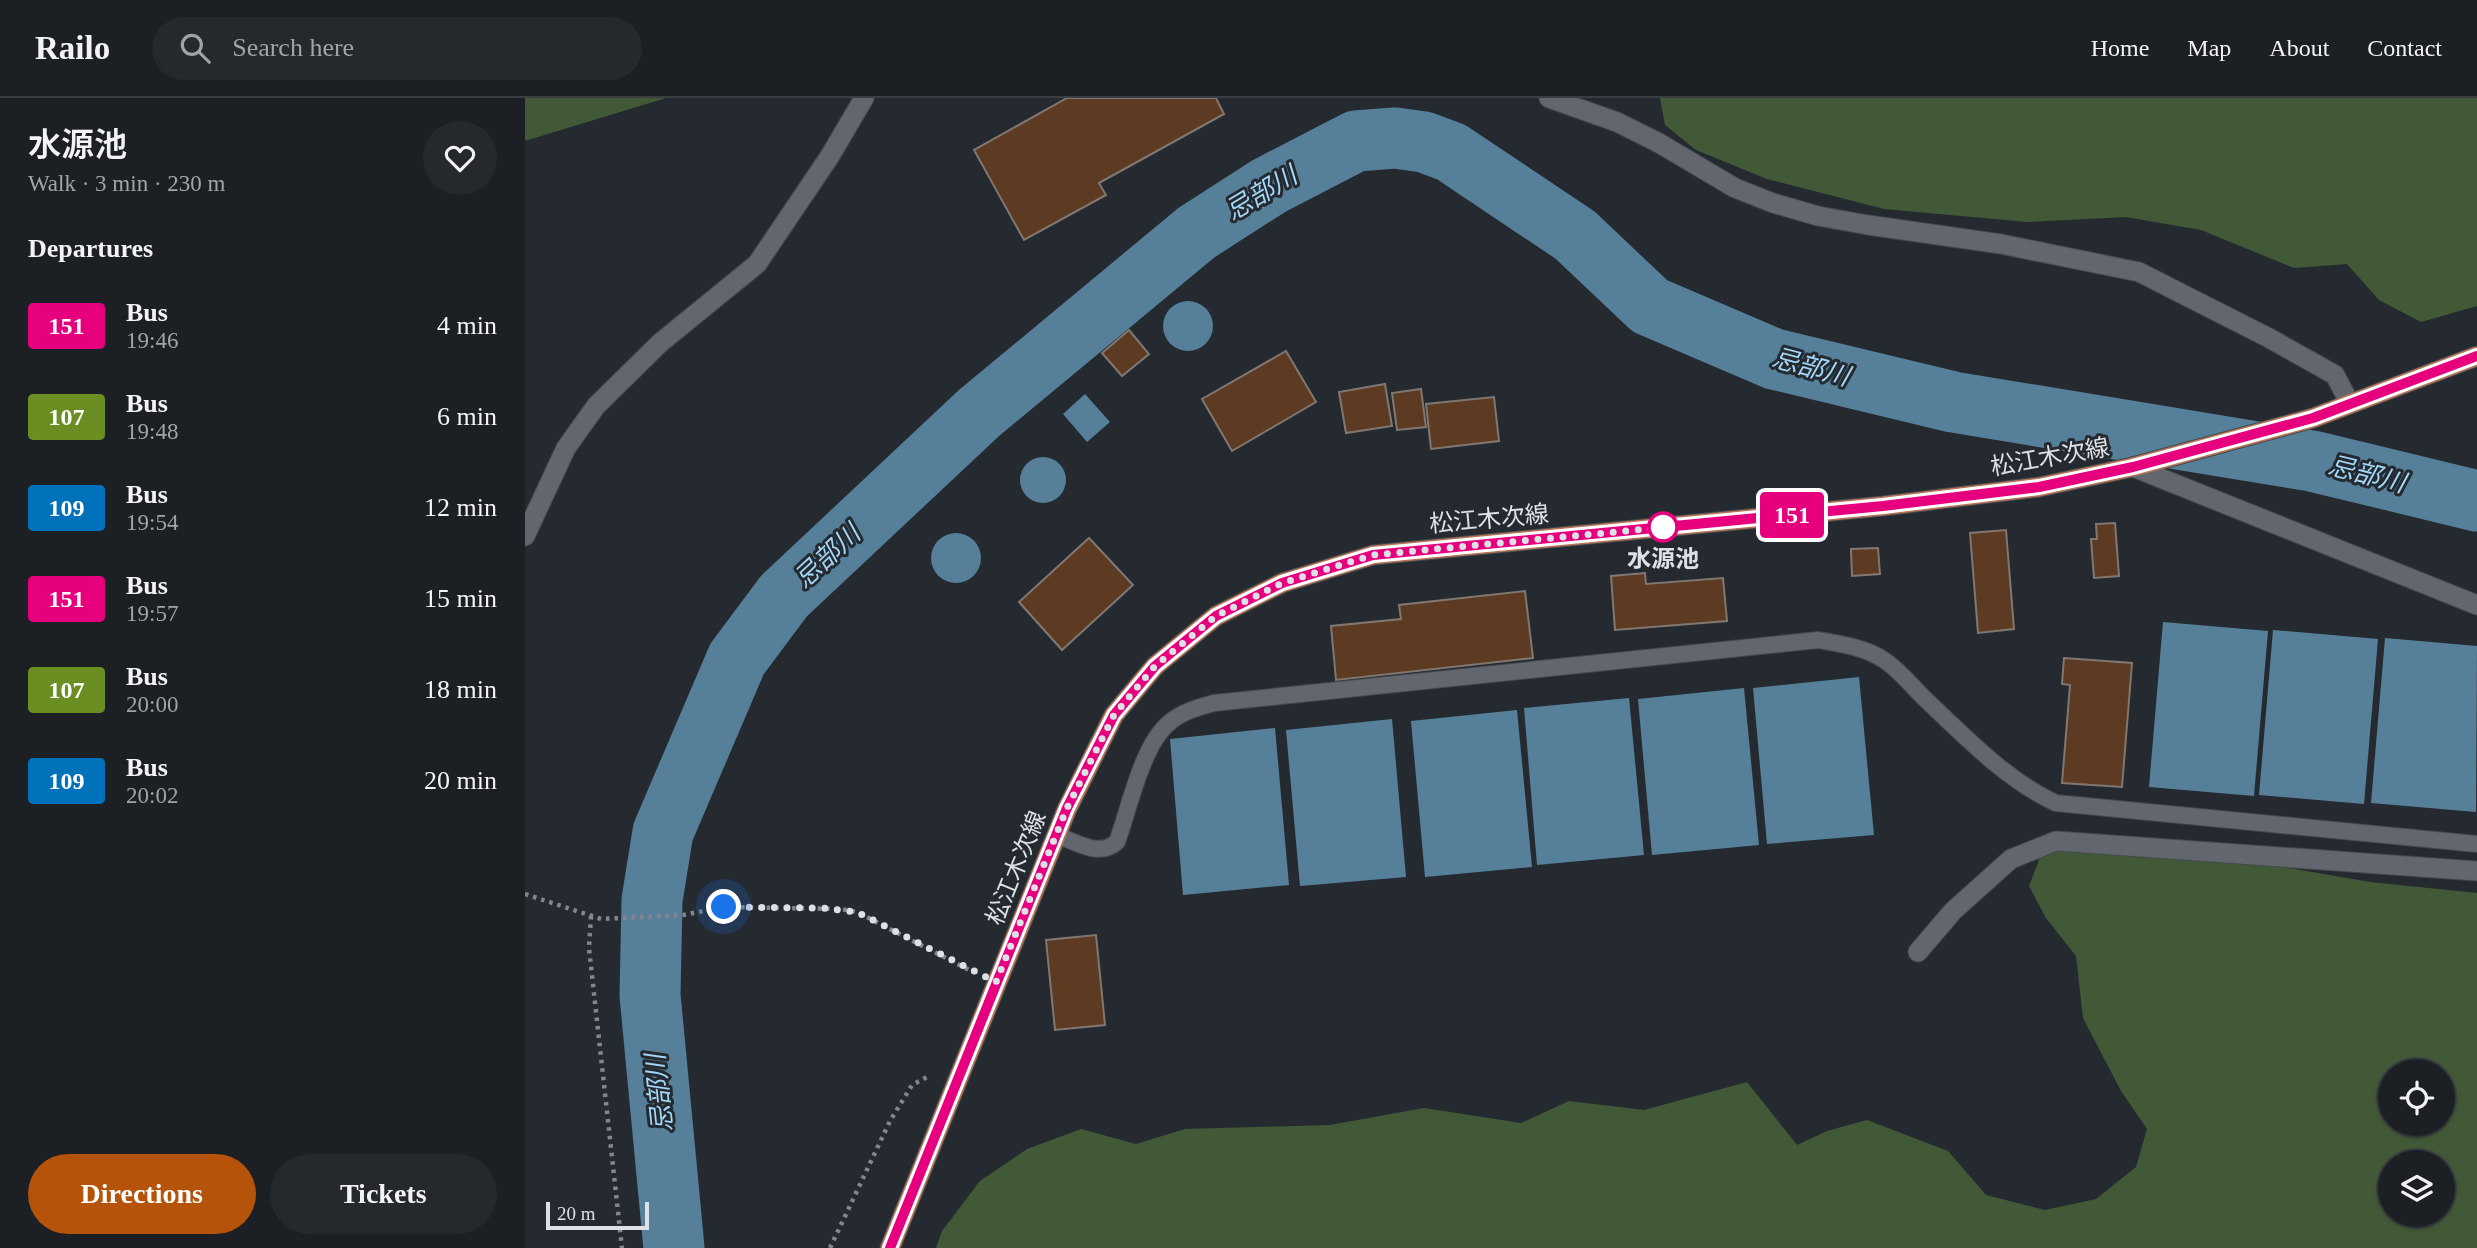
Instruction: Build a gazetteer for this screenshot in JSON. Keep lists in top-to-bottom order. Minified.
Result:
{"streets":{"main road":["松江木次線"]},"water":["忌部川"],"places":["水源池"],"lines":["bus line 151"],"scale_bar":"20 m","page":{"header":"Railo","search":"Search here","nav":["Home","Map","About","Contact"],"heading":[["水源池","Walk · 3 min · 230 m"],"Departures"],"on_map":"151","list":[{"mark":"151","name":"Bus","note":"19:46","value":"4 min"},{"mark":"107","name":"Bus","note":"19:48","value":"6 min"},{"mark":"109","name":"Bus","note":"19:54","value":"12 min"},{"mark":"151","name":"Bus","note":"19:57","value":"15 min"},{"mark":"107","name":"Bus","note":"20:00","value":"18 min"},{"mark":"109","name":"Bus","note":"20:02","value":"20 min"}],"buttons":["Directions","Tickets"],"scale":"20 m"}}
